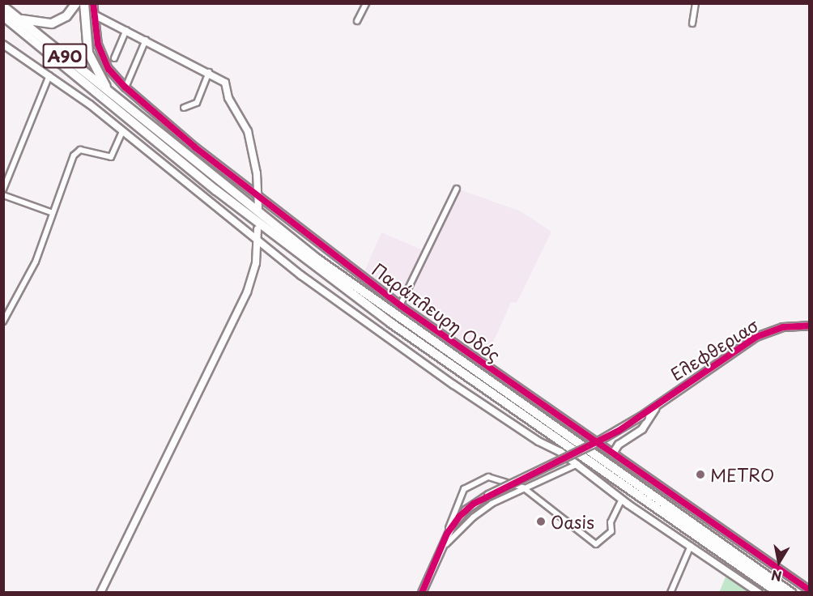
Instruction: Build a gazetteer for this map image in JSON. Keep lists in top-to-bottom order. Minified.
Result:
{"streets":{"highway":["Α90"],"street":["Παράπλευρη Οδός","Ελεφθεριασ"]},"places":["METRO","Oasis"],"north":"bottom"}
